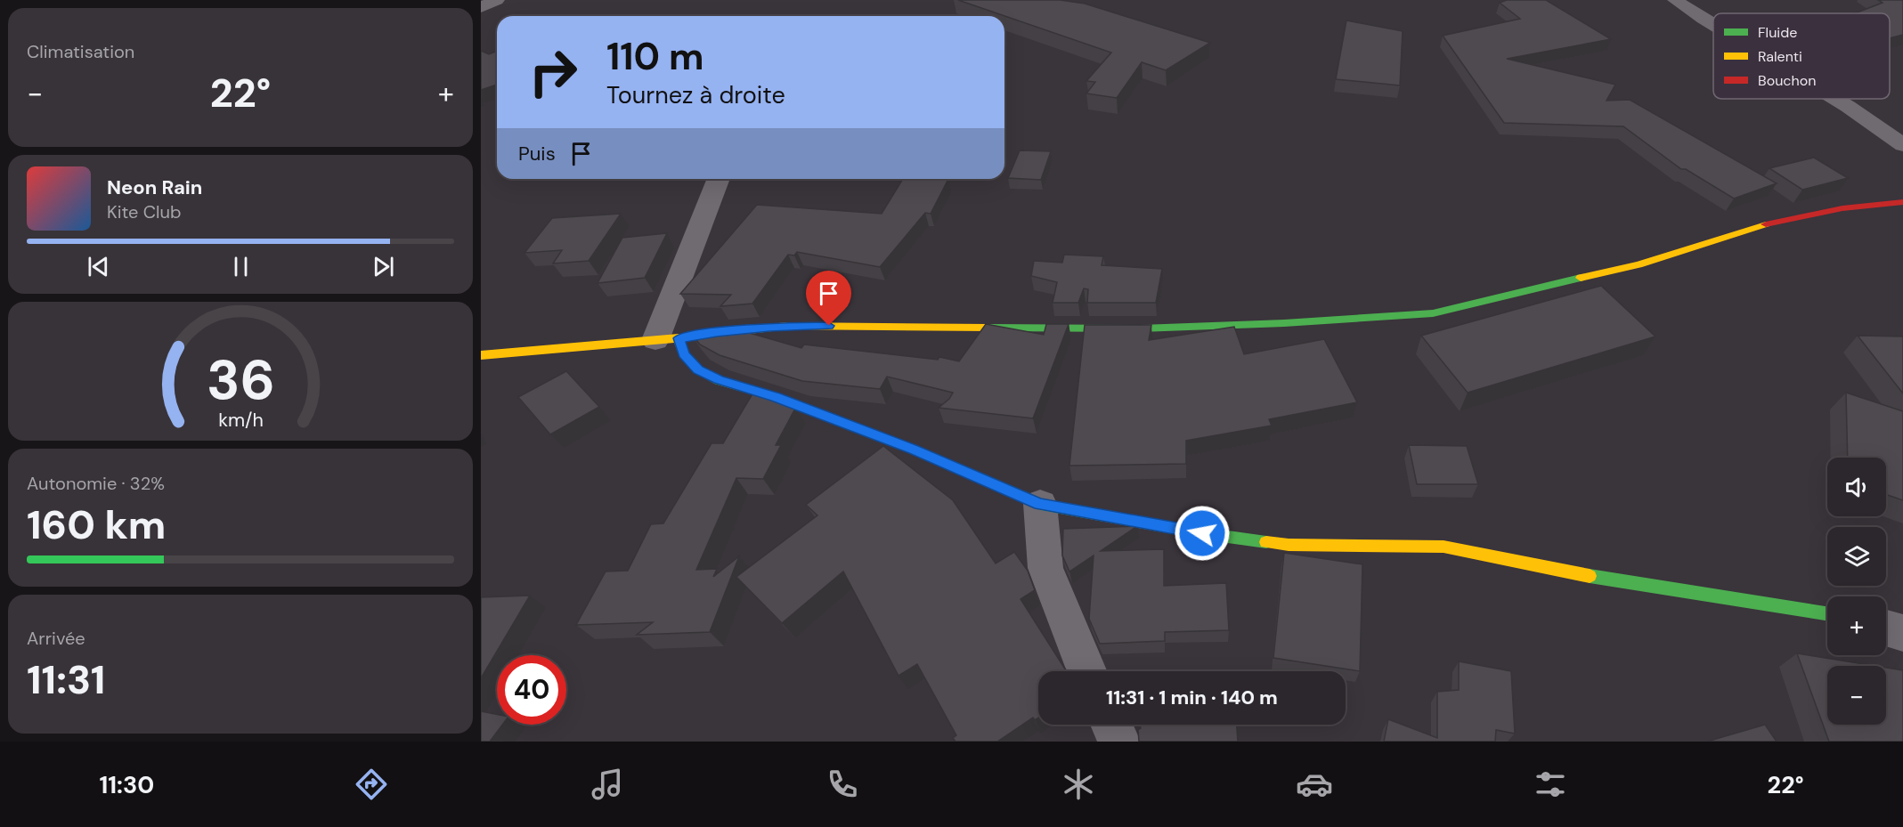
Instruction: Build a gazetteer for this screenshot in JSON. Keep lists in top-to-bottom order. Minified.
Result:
{"legend":["Fluide","Ralenti","Bouchon"],"page":{"tile":["Climatisation",["Autonomie · 32%","160 km"],["Arrivée","11:31"]],"turn":["110 m","Tournez à droite"],"heat":["−","22°","+"],"then":"Puis","song":["Neon Rain","Kite Club"],"map_buttons":["+","−"],"limit":"40","trip":"11:31 · 1 min · 140 m","tabs":["11:30","22°"],"gauge":["36","km/h"]}}
